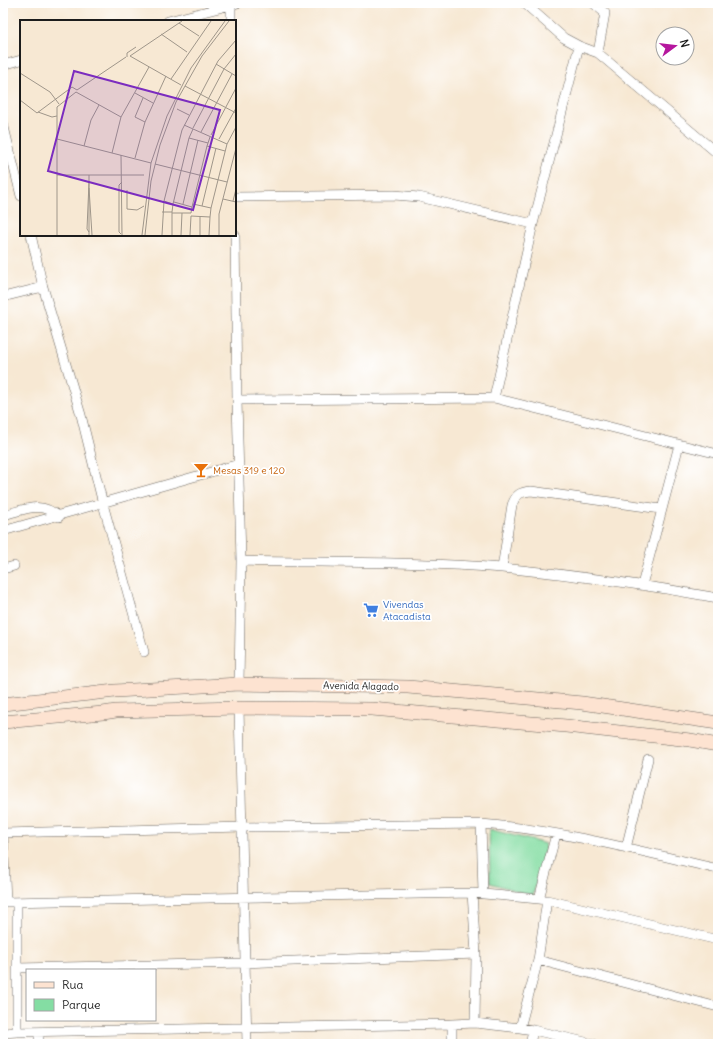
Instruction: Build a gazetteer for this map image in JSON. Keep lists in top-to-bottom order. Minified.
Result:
{"streets":{"main road":["Avenida Alagado"]},"places":{"bar":["Mesas 319 e 120"],"supermarket":["Vivendas Atacadista"]},"legend":["Rua","Parque"],"north":"right"}
